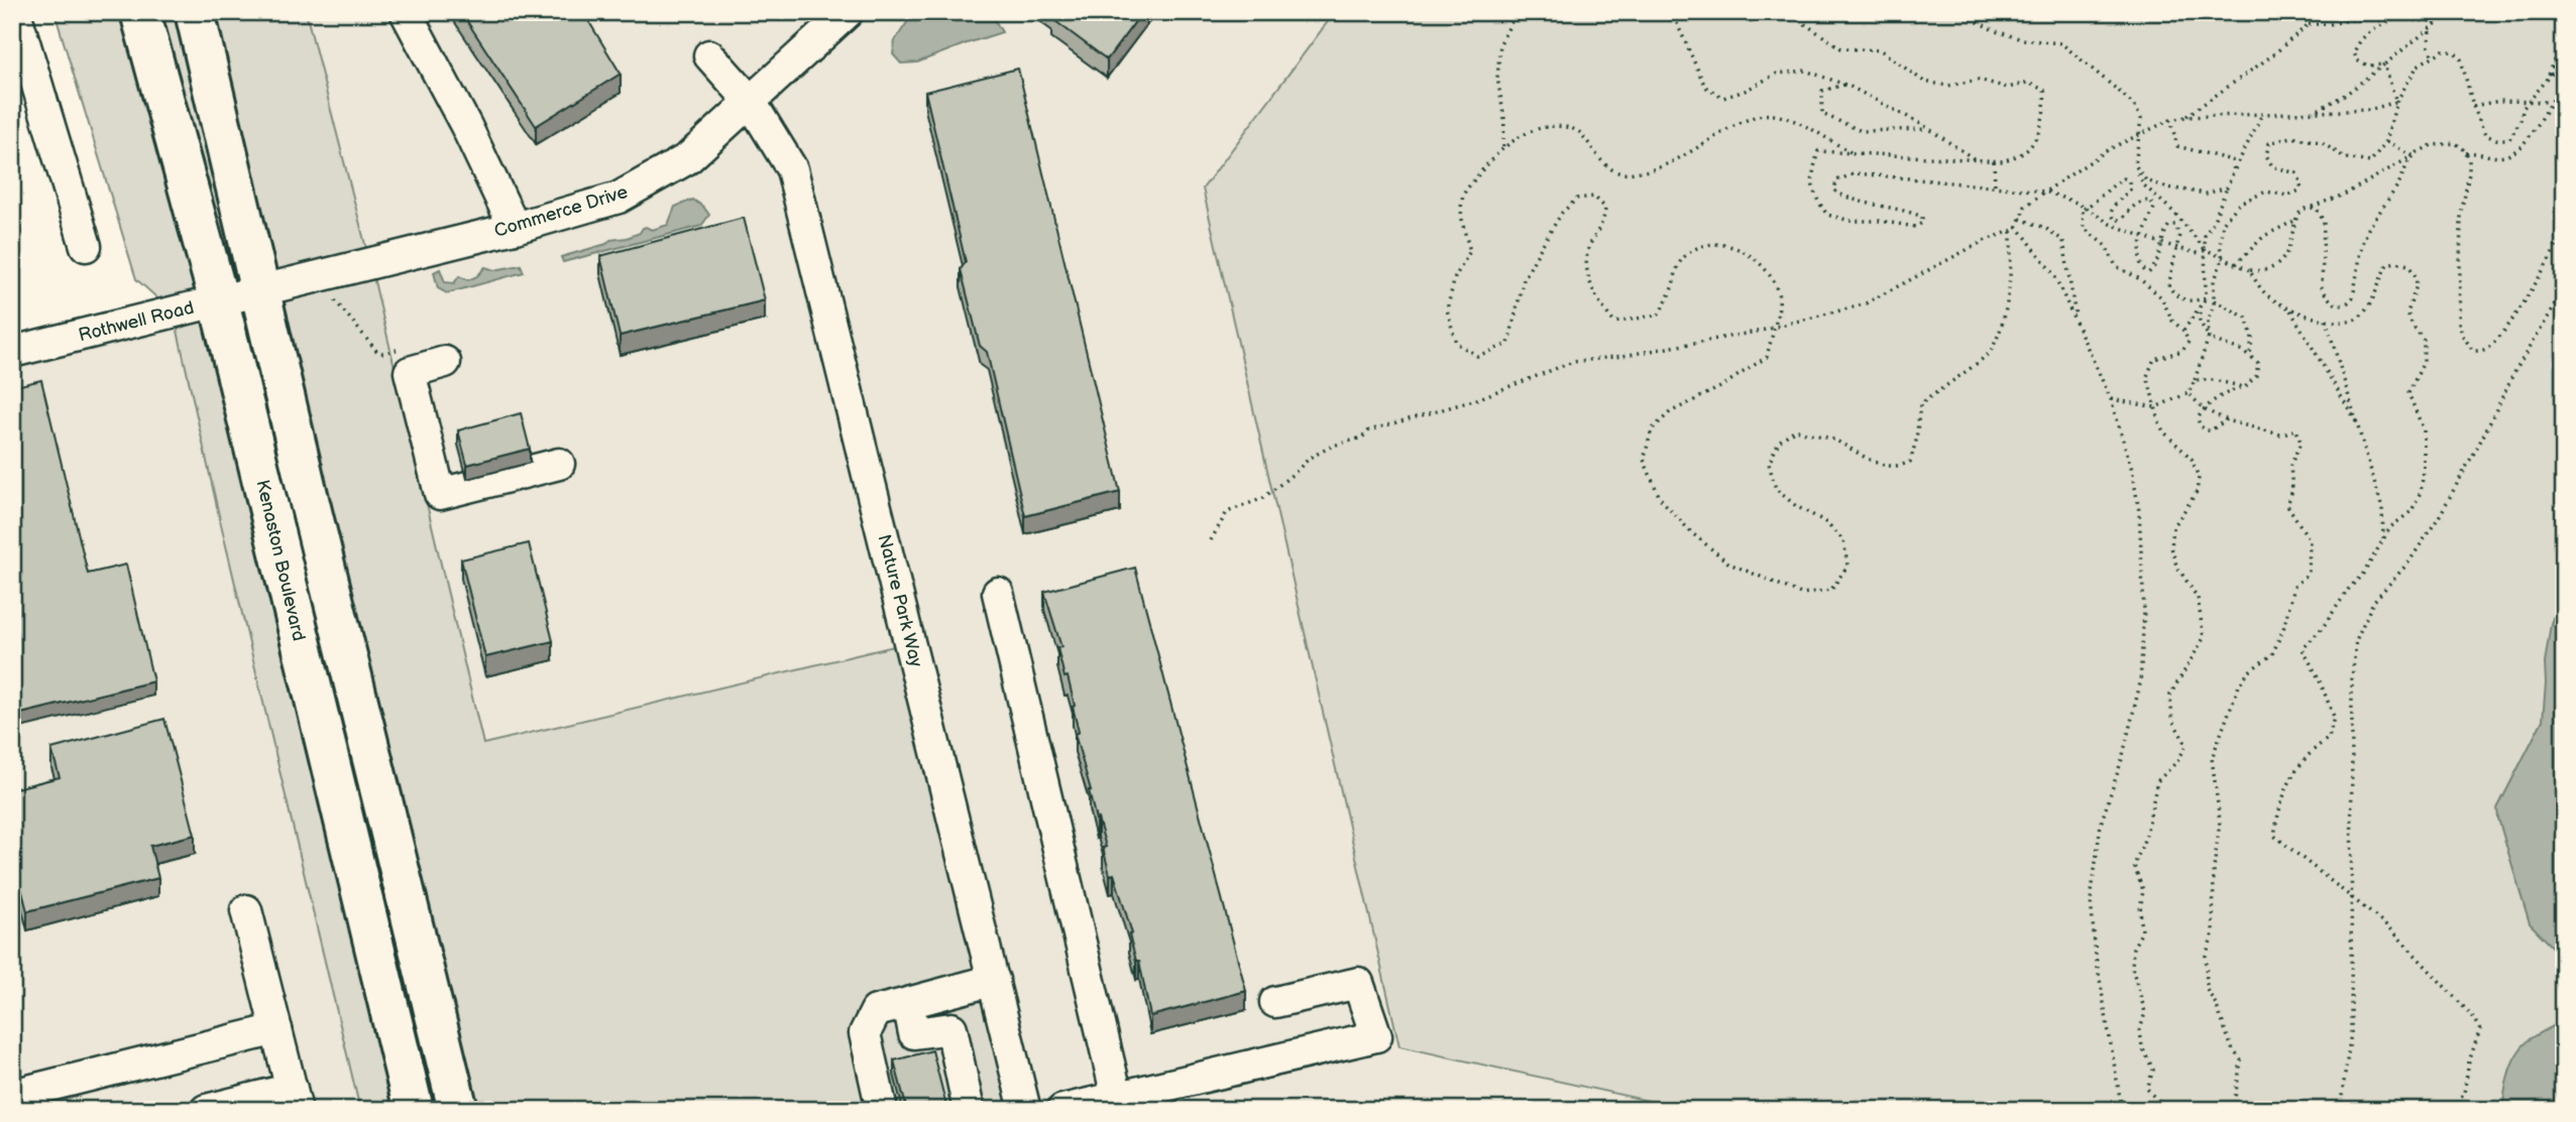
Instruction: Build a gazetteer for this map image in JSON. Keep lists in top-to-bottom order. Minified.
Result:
{"streets":{"main road":["Kenaston Boulevard"],"street":["Commerce Drive","Rothwell Road","Nature Park Way"]},"crossings":[["Commerce Drive","Rothwell Road"],["Commerce Drive","Nature Park Way"],["Rothwell Road","Kenaston Boulevard"]]}
